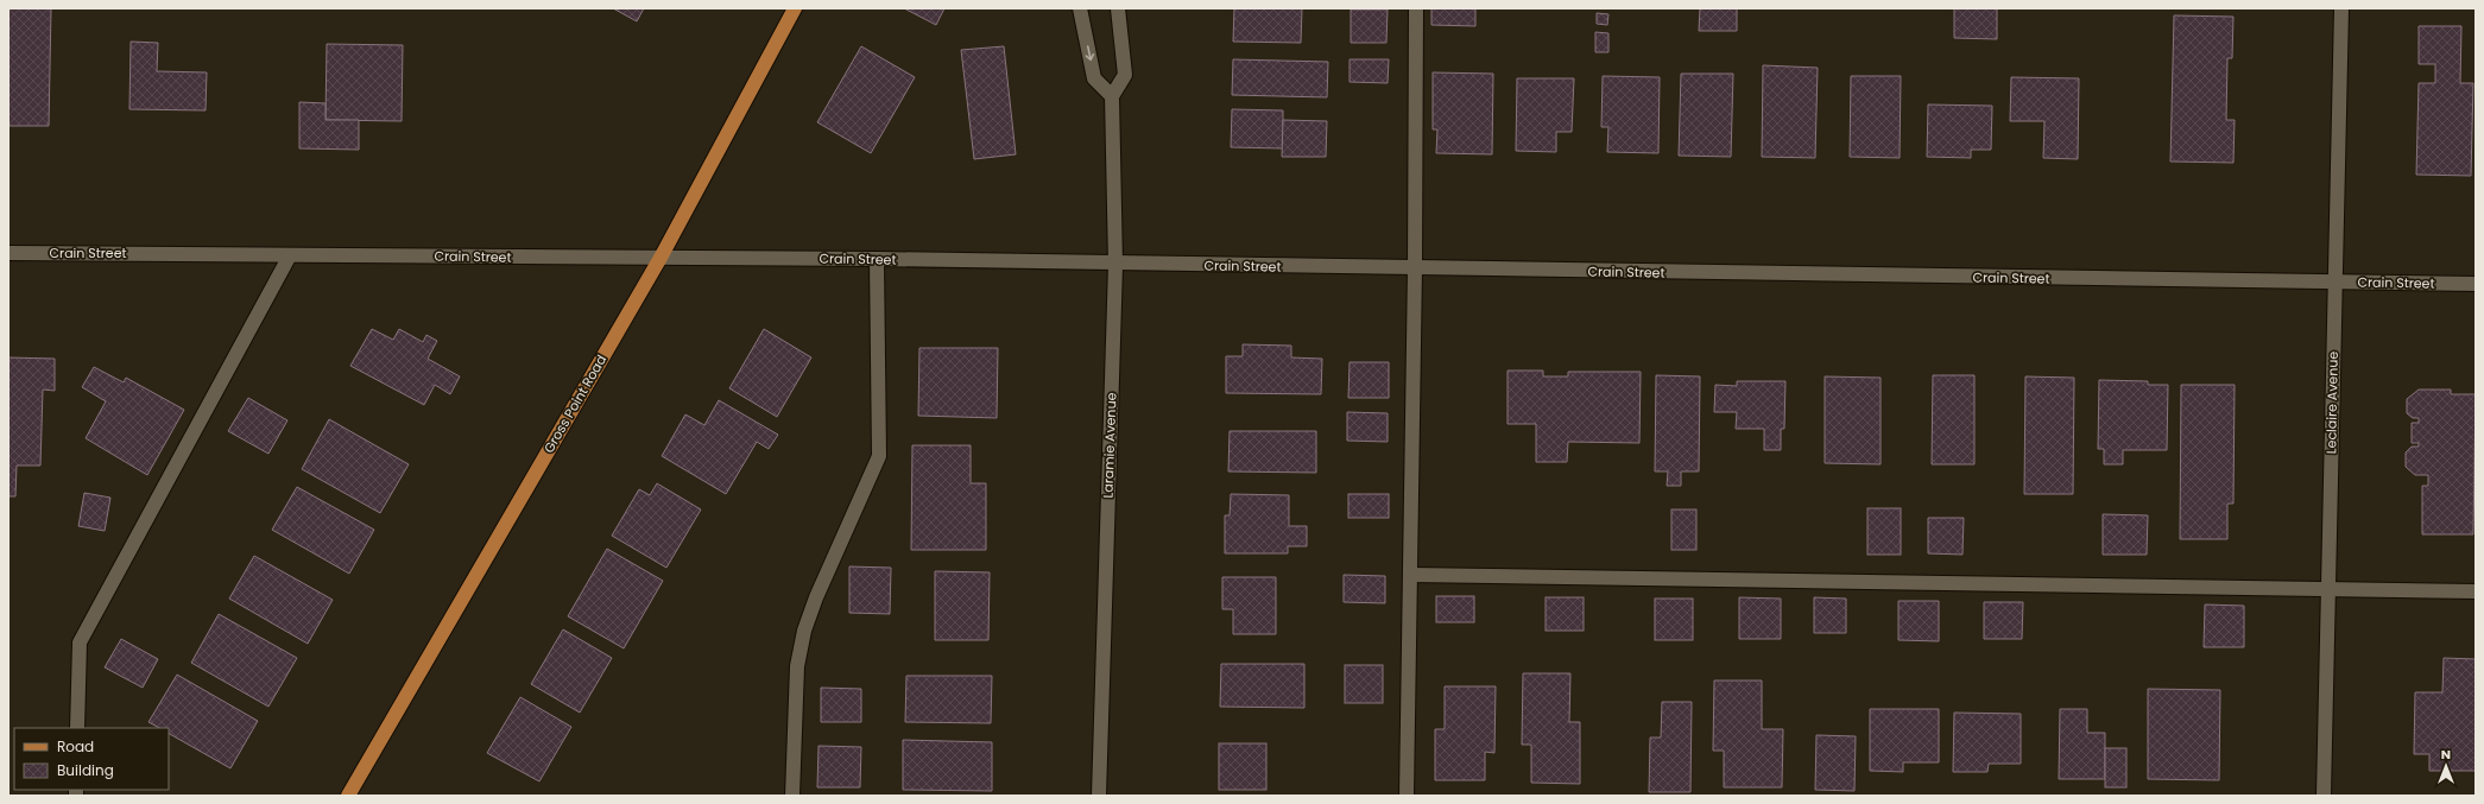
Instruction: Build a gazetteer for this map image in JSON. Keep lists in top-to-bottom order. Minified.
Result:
{"streets":{"main road":["Gross Point Road"],"street":["Crain Street","Leclaire Avenue","Laramie Avenue"]},"crossings":[["Crain Street","Leclaire Avenue"],["Crain Street","Gross Point Road"],["Crain Street","Laramie Avenue"]],"legend":["Road","Building"],"north":"top"}
